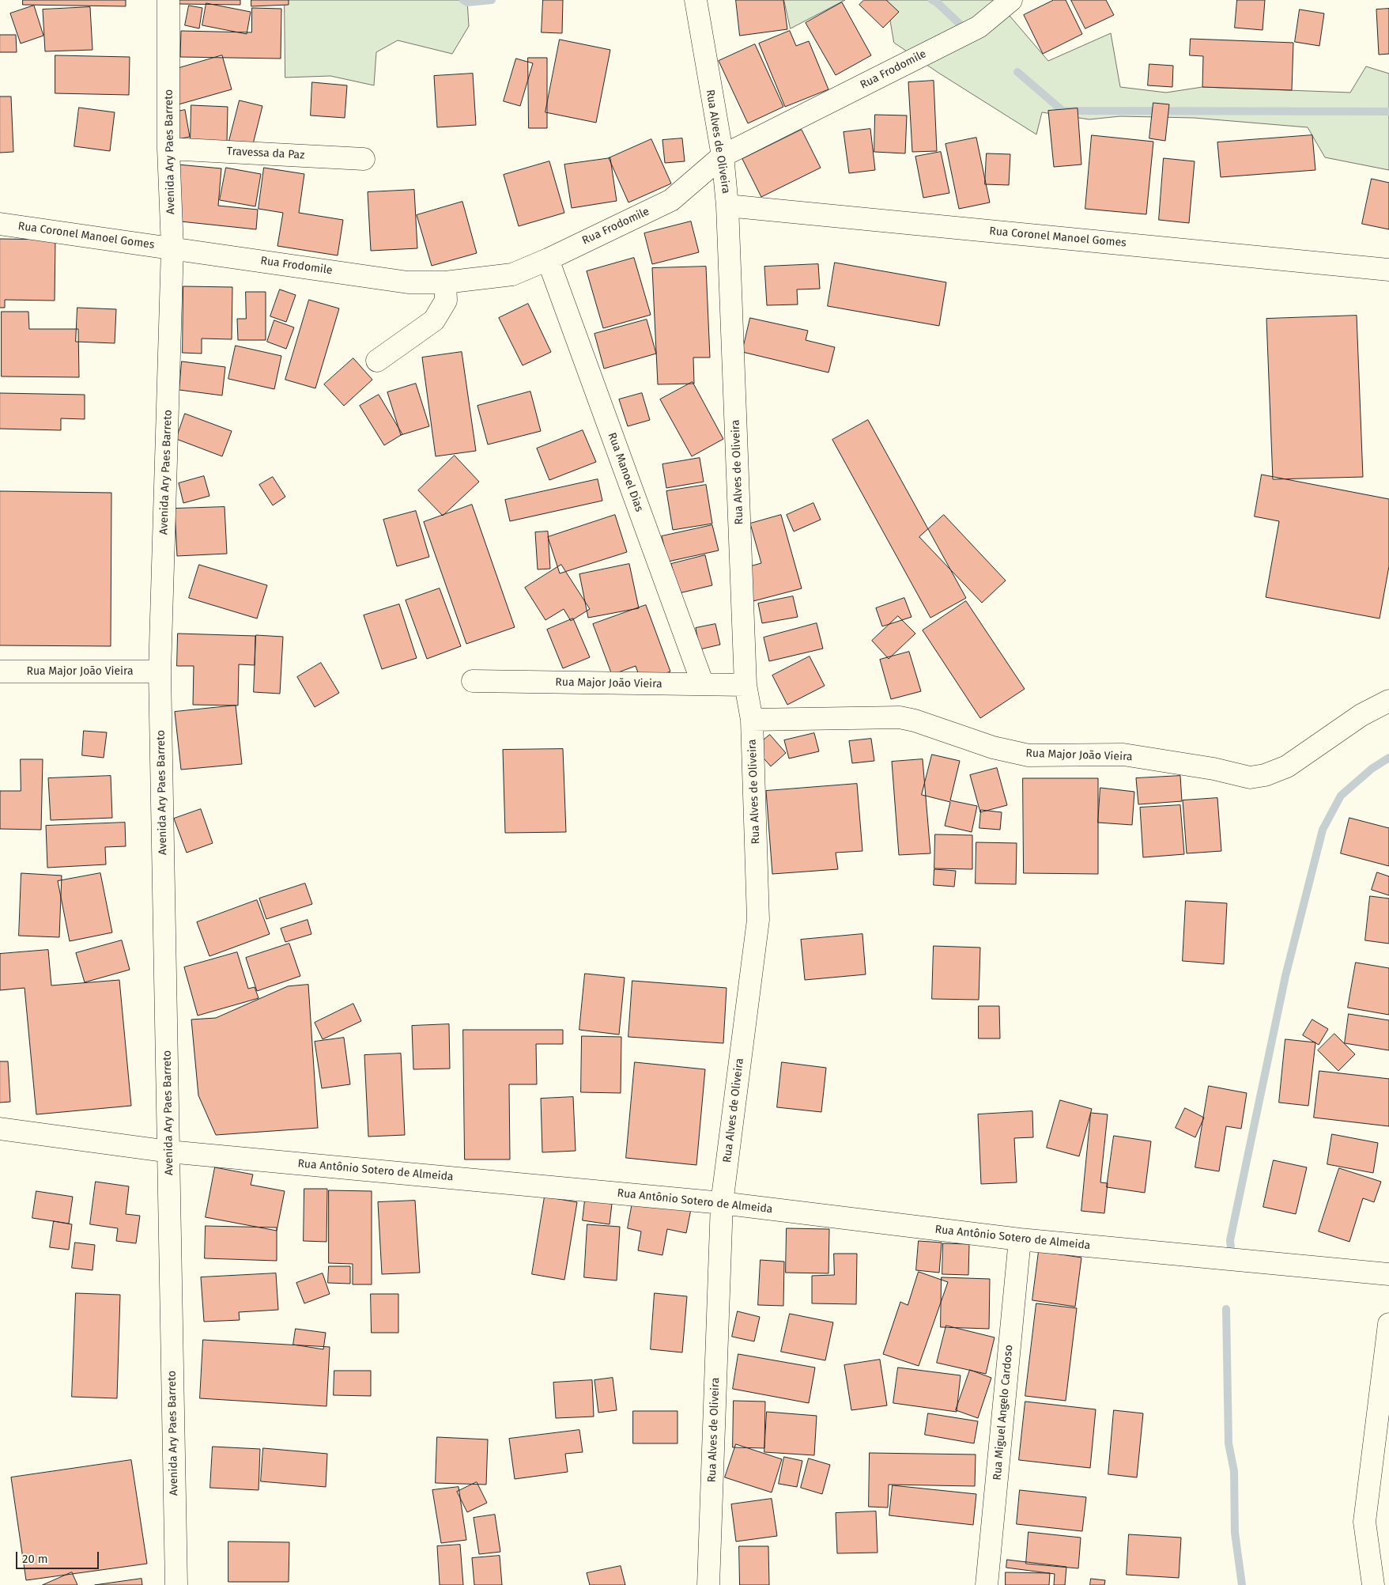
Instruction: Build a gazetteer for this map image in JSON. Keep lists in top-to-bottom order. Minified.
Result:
{"streets":{"street":["Rua Frodomile","Rua Alves de Oliveira","Avenida Ary Paes Barreto","Travessa da Paz","Rua Coronel Manoel Gomes","Rua Manoel Dias","Rua Major João Vieira","Rua Antônio Sotero de Almeida","Rua Miguel Angelo Cardoso"]},"crossings":[["Rua Frodomile","Rua Alves de Oliveira"],["Rua Frodomile","Avenida Ary Paes Barreto"],["Rua Frodomile","Rua Coronel Manoel Gomes"],["Rua Frodomile","Rua Manoel Dias"],["Rua Alves de Oliveira","Rua Coronel Manoel Gomes"],["Rua Alves de Oliveira","Rua Major João Vieira"],["Rua Alves de Oliveira","Rua Antônio Sotero de Almeida"],["Avenida Ary Paes Barreto","Travessa da Paz"],["Avenida Ary Paes Barreto","Rua Coronel Manoel Gomes"],["Avenida Ary Paes Barreto","Rua Major João Vieira"],["Avenida Ary Paes Barreto","Rua Antônio Sotero de Almeida"],["Rua Manoel Dias","Rua Major João Vieira"],["Rua Antônio Sotero de Almeida","Rua Miguel Angelo Cardoso"]],"scale_bar":"20 m"}
